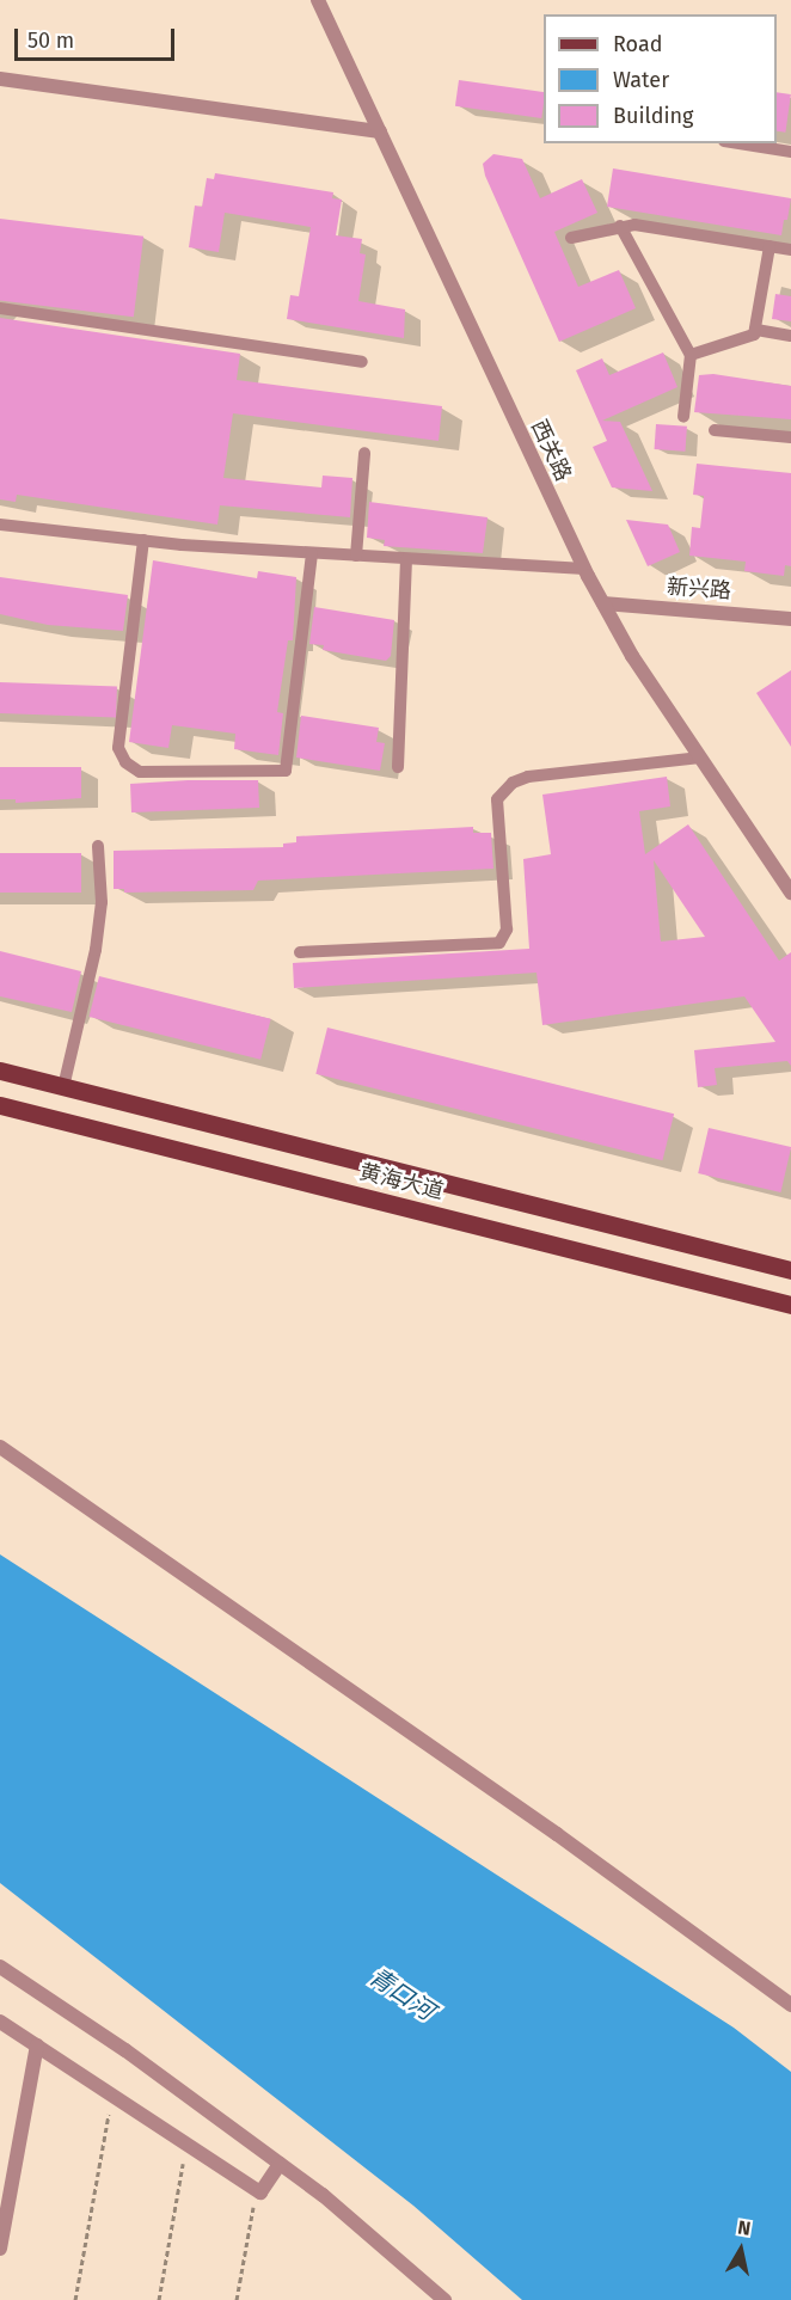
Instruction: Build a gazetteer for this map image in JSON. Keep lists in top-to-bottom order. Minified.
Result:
{"streets":{"main road":["黄海大道"],"street":["西关路","新兴路"]},"crossings":[["西关路","新兴路"]],"water":["青口河"],"legend":["Road","Water","Building"],"scale_bar":"50 m","north":"top"}
